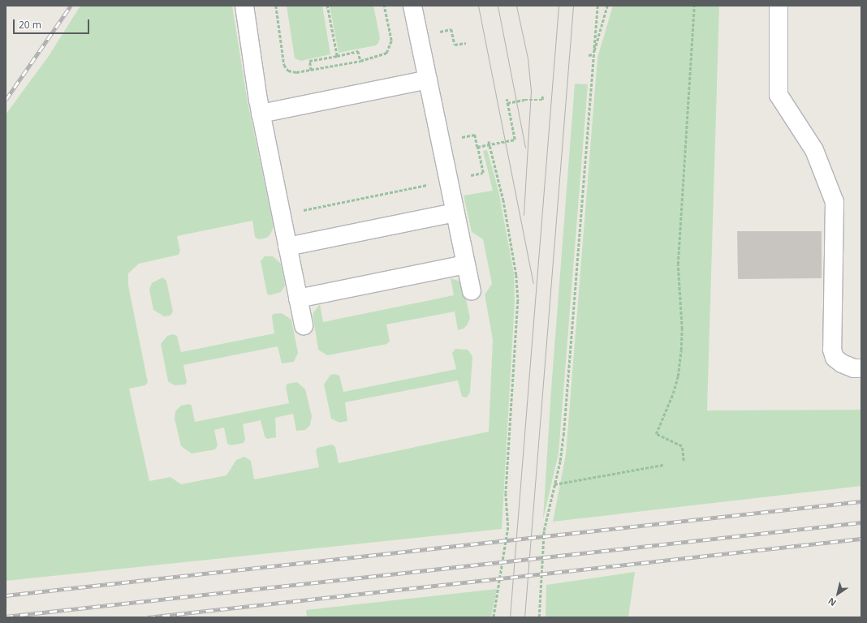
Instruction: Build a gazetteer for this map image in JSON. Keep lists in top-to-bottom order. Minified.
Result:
{"scale_bar":"20 m","north":"bottom left"}
